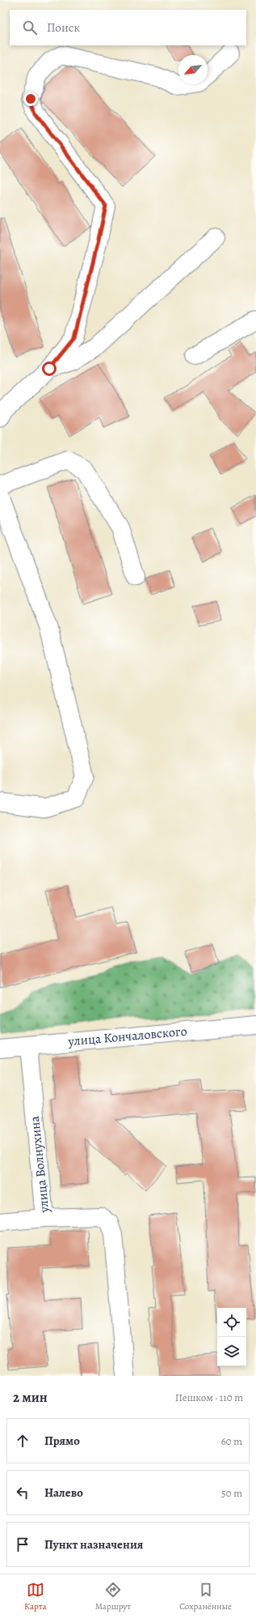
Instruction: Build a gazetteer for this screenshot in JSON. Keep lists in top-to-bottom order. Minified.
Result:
{"streets":{"street":["улица Кончаловского","улица Волнухина"]},"crossings":[["улица Кончаловского","улица Волнухина"]],"north":"bottom left","page":{"search":"Поиск","heading":["2 мин","Пешком · 110 m"],"list":[["Прямо","60 m"],["Налево","50 m"],"Пункт назначения"],"nav":["Карта","Маршрут","Сохранённые"]}}
